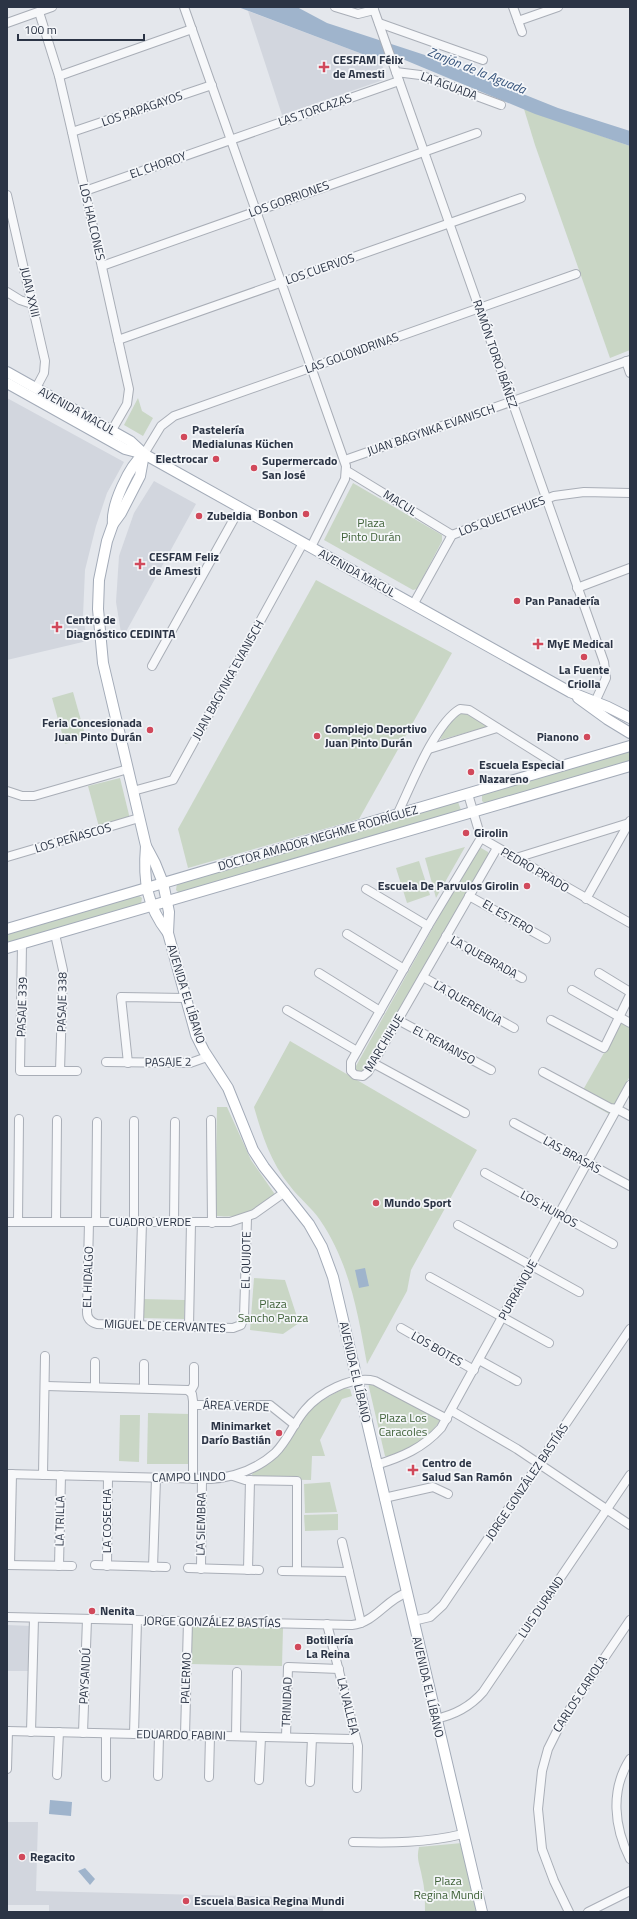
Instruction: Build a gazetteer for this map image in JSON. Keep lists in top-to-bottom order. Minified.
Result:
{"streets":{"main road":["AVENIDA MACUL","DOCTOR AMADOR NEGHME RODRÍGUEZ","AVENIDA EL LÍBANO"],"street":["LA AGUADA","LOS PAPAGAYOS","LAS TORCAZAS","EL CHOROY","LOS GORRIONES","LOS HALCONES","LOS CUERVOS","JUAN XXIII","LAS GOLONDRINAS","RAMÓN TORO IBÁÑEZ","JUAN BAGYNKA EVANISCH","MACUL","LOS QUELTEHUES","LOS PEÑASCOS","PEDRO PRADO","EL ESTERO","LA QUEBRADA","PASAJE 338","LA QUERENCIA","PASAJE 339","MARCHIHUE","EL REMANSO","PASAJE 2","LAS BRASAS","LOS HUIROS","CUADRO VERDE","EL QUIJOTE","EL HIDALGO","PURRANQUE","MIGUEL DE CERVANTES","LOS BOTES","ÁREA VERDE","CAMPO LINDO","JORGE GONZÁLEZ BASTÍAS","LA TRILLA","LA COSECHA","LA SIEMBRA","LUIS DURAND","PAYSANDÚ","PALERMO","CARLOS CARIOLA","TRINIDAD","LA VALLEJA","EDUARDO FABINI"]},"crossings":[["LA AGUADA","RAMÓN TORO IBÁÑEZ"],["LOS PAPAGAYOS","LOS HALCONES"],["LAS TORCAZAS","EL CHOROY"],["LAS TORCAZAS","RAMÓN TORO IBÁÑEZ"],["EL CHOROY","LOS HALCONES"],["LOS GORRIONES","LOS HALCONES"],["LOS GORRIONES","RAMÓN TORO IBÁÑEZ"],["LOS HALCONES","LOS CUERVOS"],["LOS HALCONES","AVENIDA MACUL"],["LOS CUERVOS","RAMÓN TORO IBÁÑEZ"],["JUAN XXIII","AVENIDA MACUL"],["LAS GOLONDRINAS","RAMÓN TORO IBÁÑEZ"],["LAS GOLONDRINAS","AVENIDA MACUL"],["LAS GOLONDRINAS","AVENIDA EL LÍBANO"],["RAMÓN TORO IBÁÑEZ","AVENIDA MACUL"],["RAMÓN TORO IBÁÑEZ","JUAN BAGYNKA EVANISCH"],["RAMÓN TORO IBÁÑEZ","LOS QUELTEHUES"],["AVENIDA MACUL","JUAN BAGYNKA EVANISCH"],["AVENIDA MACUL","LOS QUELTEHUES"],["AVENIDA MACUL","AVENIDA EL LÍBANO"],["JUAN BAGYNKA EVANISCH","MACUL"],["JUAN BAGYNKA EVANISCH","AVENIDA EL LÍBANO"],["MACUL","LOS QUELTEHUES"],["LOS PEÑASCOS","AVENIDA EL LÍBANO"],["DOCTOR AMADOR NEGHME RODRÍGUEZ","AVENIDA EL LÍBANO"],["DOCTOR AMADOR NEGHME RODRÍGUEZ","PASAJE 338"],["DOCTOR AMADOR NEGHME RODRÍGUEZ","PASAJE 339"],["PEDRO PRADO","MARCHIHUE"],["EL ESTERO","MARCHIHUE"],["LA QUEBRADA","MARCHIHUE"],["AVENIDA EL LÍBANO","PASAJE 2"],["AVENIDA EL LÍBANO","CUADRO VERDE"],["AVENIDA EL LÍBANO","PURRANQUE"],["AVENIDA EL LÍBANO","CAMPO LINDO"],["AVENIDA EL LÍBANO","JORGE GONZÁLEZ BASTÍAS"],["AVENIDA EL LÍBANO","LUIS DURAND"],["PASAJE 338","PASAJE 339"],["LA QUERENCIA","MARCHIHUE"],["MARCHIHUE","EL REMANSO"],["LAS BRASAS","PURRANQUE"],["LOS HUIROS","PURRANQUE"],["CUADRO VERDE","EL QUIJOTE"],["CUADRO VERDE","EL HIDALGO"],["EL QUIJOTE","MIGUEL DE CERVANTES"],["EL HIDALGO","MIGUEL DE CERVANTES"],["PURRANQUE","LOS BOTES"],["ÁREA VERDE","CAMPO LINDO"],["CAMPO LINDO","LA TRILLA"],["CAMPO LINDO","LA COSECHA"],["CAMPO LINDO","LA SIEMBRA"],["JORGE GONZÁLEZ BASTÍAS","PAYSANDÚ"],["JORGE GONZÁLEZ BASTÍAS","PALERMO"],["JORGE GONZÁLEZ BASTÍAS","LA VALLEJA"],["PAYSANDÚ","EDUARDO FABINI"],["PALERMO","EDUARDO FABINI"],["TRINIDAD","LA VALLEJA"],["TRINIDAD","EDUARDO FABINI"],["LA VALLEJA","EDUARDO FABINI"]],"water":["Zanjón de la Aguada"],"parks":["Plaza Pinto Durán","Plaza Sancho Panza","Plaza Los Caracoles","Plaza Regina Mundi"],"places":{"health":["CESFAM Félix de Amesti","CESFAM Feliz de Amesti","Centro de Diagnóstico CEDINTA","MyE Medical","Centro de Salud San Ramón"],"other":["Pastelería Medialunas Küchen","Electrocar","Supermercado San José","Bonbon","Zubeldia","Pan Panadería","La Fuente Criolla","Feria Concesionada Juan Pinto Durán","Complejo Deportivo Juan Pinto Durán","Pianono","Escuela Especial Nazareno","Girolin","Escuela De Parvulos Girolin","Mundo Sport","Minimarket Darío Bastián","Nenita","Botillería La Reina","Regacito","Escuela Basica Regina Mundi"]},"scale_bar":"100 m"}
